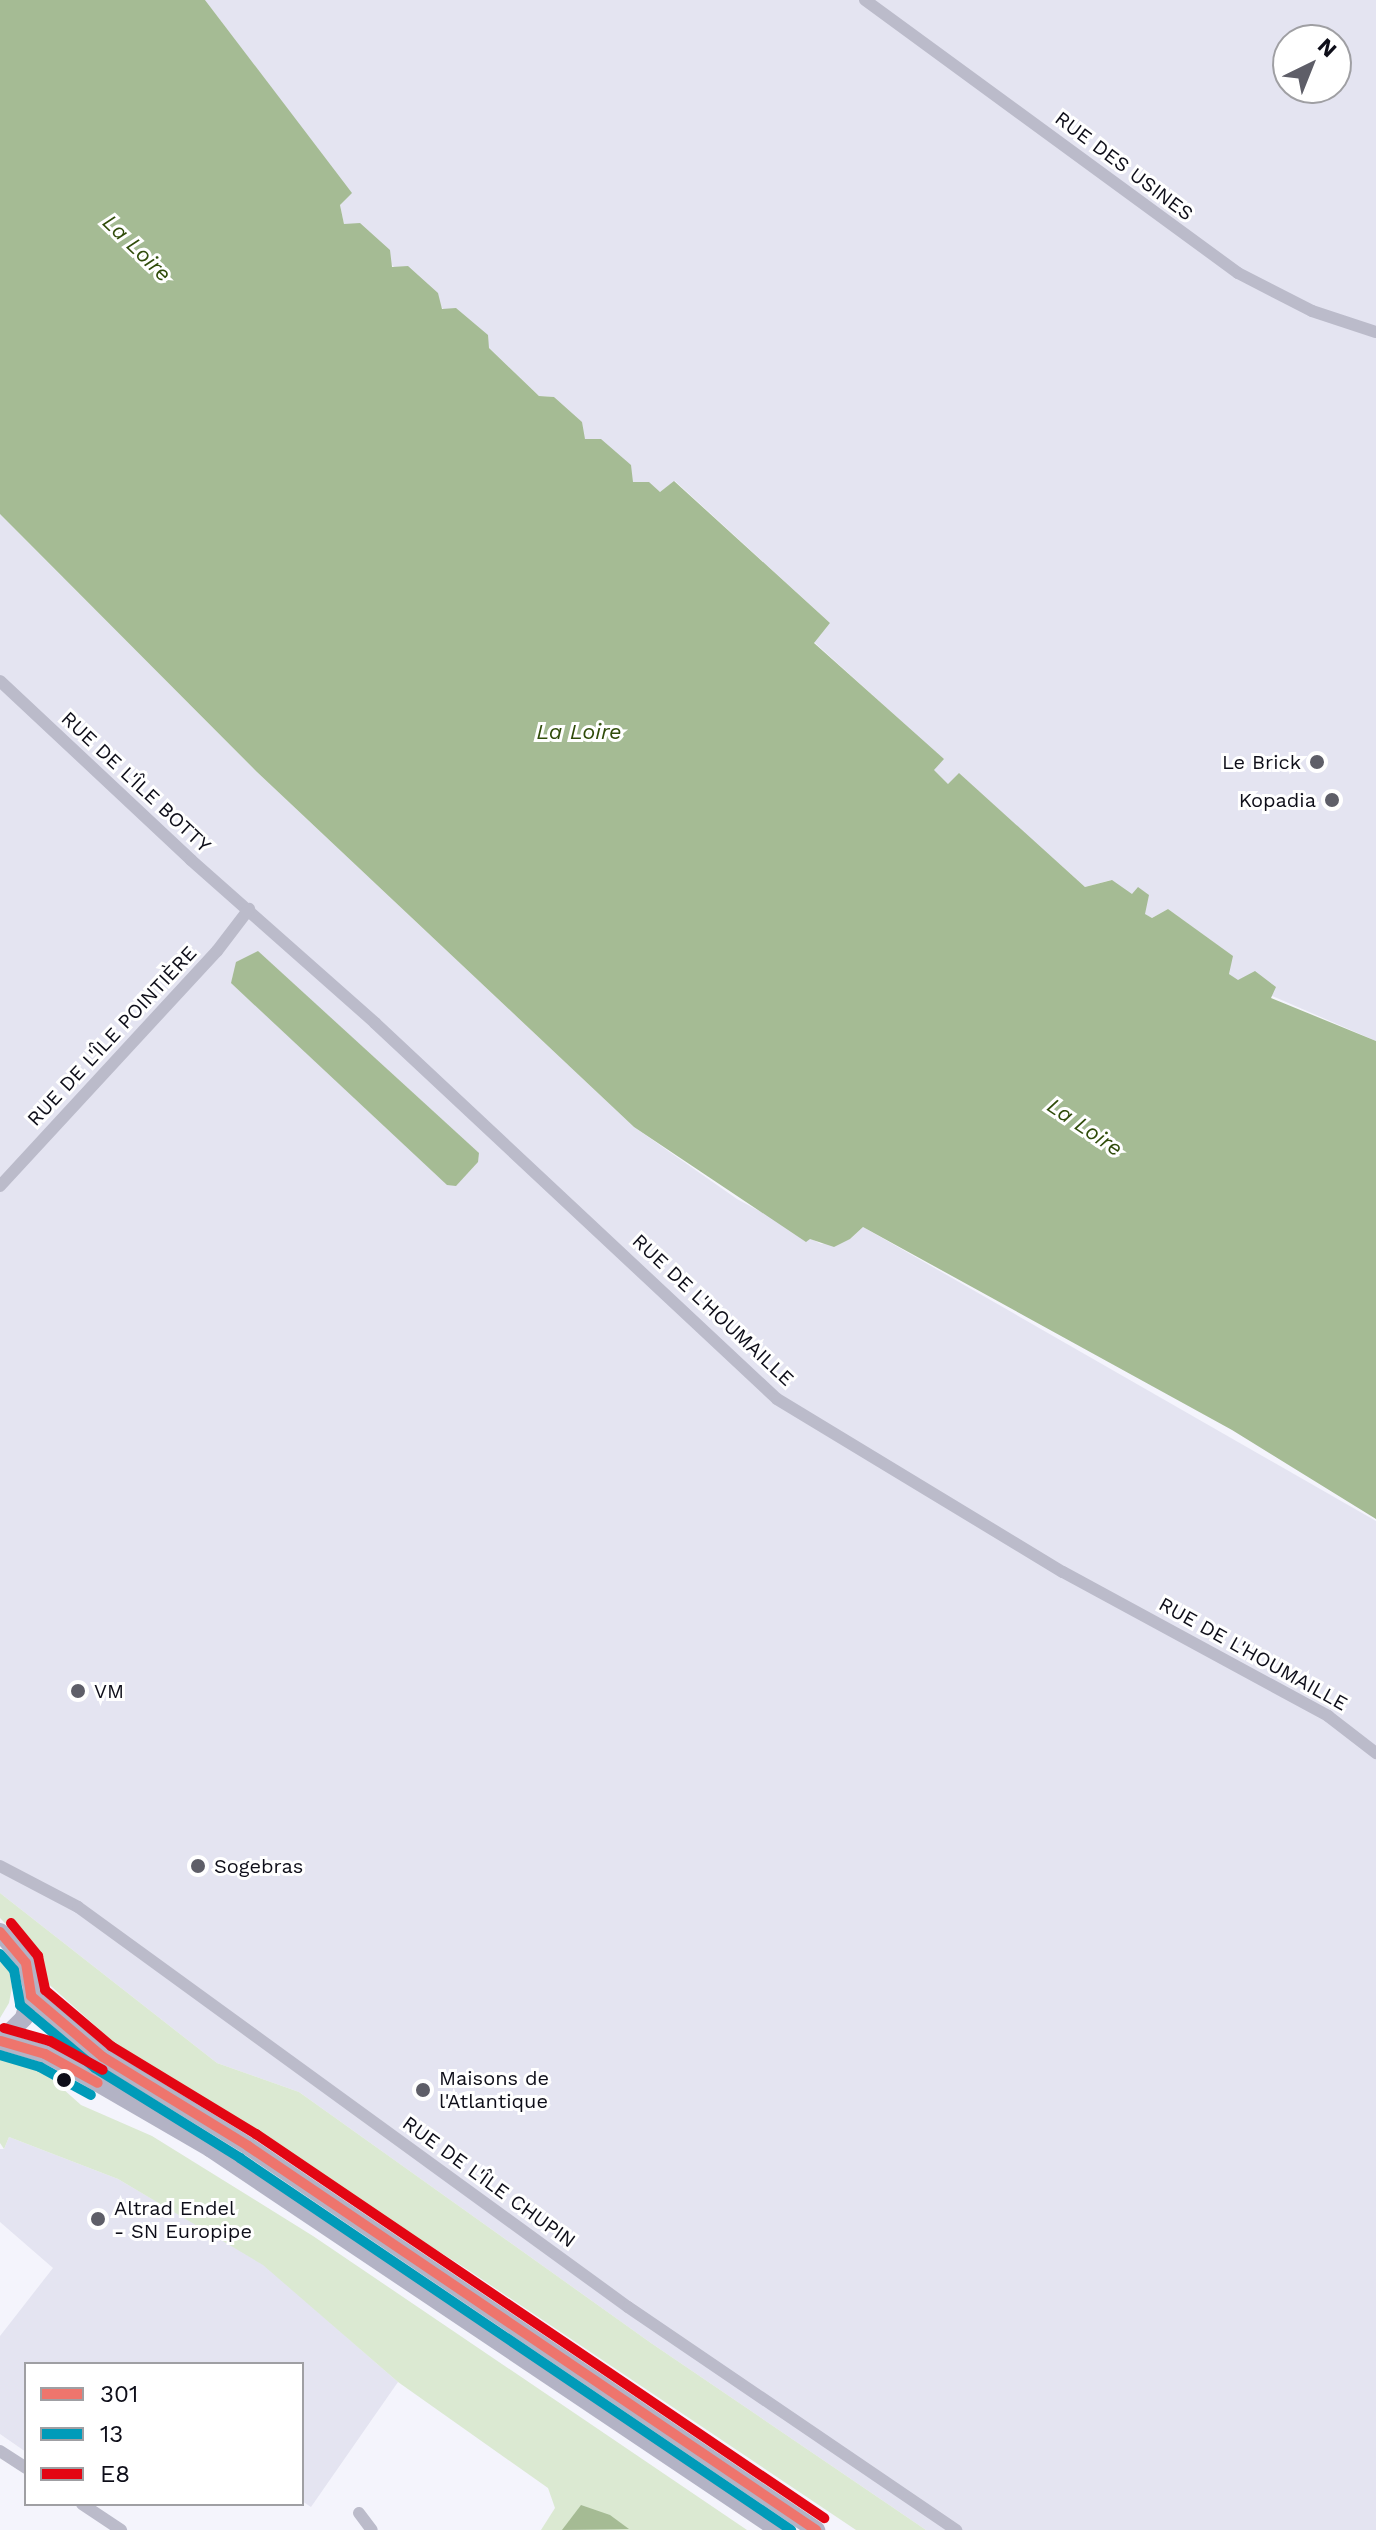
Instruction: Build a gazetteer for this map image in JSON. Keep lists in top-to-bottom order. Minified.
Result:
{"streets":{"street":["RUE DES USINES","RUE DE L'ÎLE BOTTY","RUE DE L'ÎLE POINTIÈRE","RUE DE L'HOUMAILLE","RUE DE L'ÎLE CHUPIN"]},"crossings":[["RUE DE L'ÎLE BOTTY","RUE DE L'ÎLE POINTIÈRE"],["RUE DE L'ÎLE BOTTY","RUE DE L'HOUMAILLE"],["RUE DE L'ÎLE POINTIÈRE","RUE DE L'HOUMAILLE"]],"water":["La Loire"],"places":["Le Brick","Kopadia","VM","Sogebras","Maisons de l'Atlantique","Altrad Endel - SN Europipe"],"lines":["transit line E8","transit line 301","transit line 13"],"legend":["301","13","E8"],"north":"top right"}
